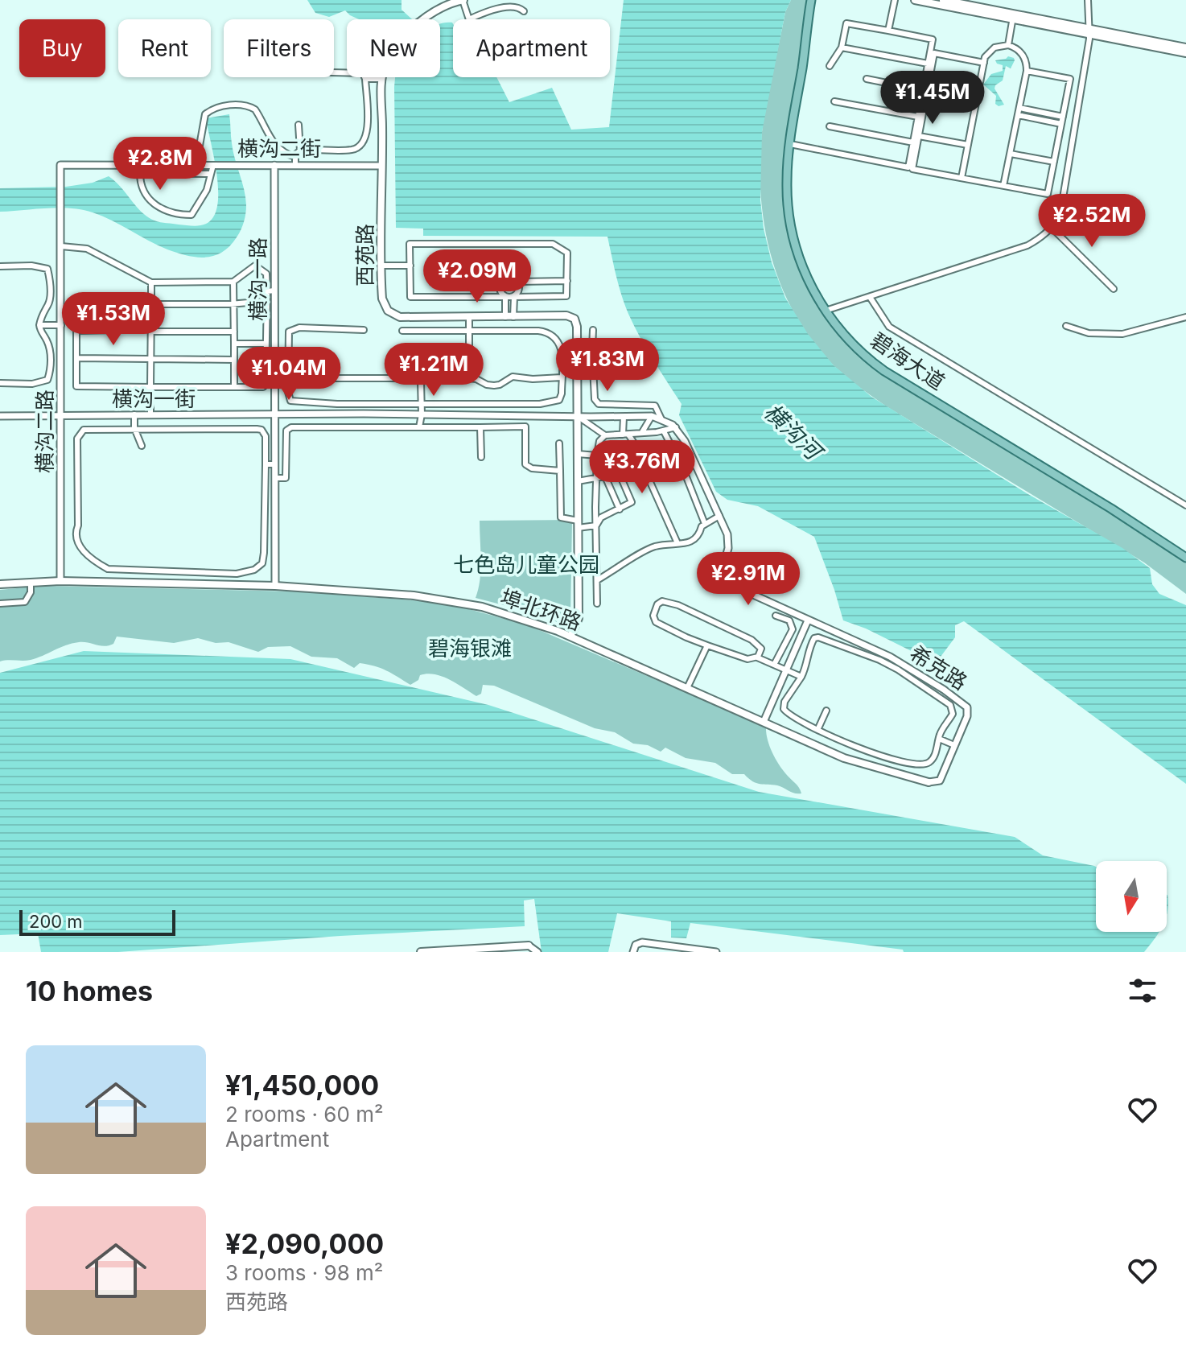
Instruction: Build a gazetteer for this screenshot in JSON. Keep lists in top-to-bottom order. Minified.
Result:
{"streets":{"main road":["西苑路","碧海大道","埠北环路"],"street":["横沟二街","横沟一路","横沟一街","横沟二路","希克路"]},"crossings":[["横沟二街","西苑路"],["横沟二街","横沟一路"],["横沟二街","横沟二路"],["西苑路","横沟一街"],["西苑路","埠北环路"],["横沟一路","横沟一街"],["横沟一路","埠北环路"],["横沟一街","横沟二路"],["横沟二路","埠北环路"],["埠北环路","希克路"]],"water":["横沟河"],"parks":["七色岛儿童公园","碧海银滩"],"scale_bar":"200 m","north":"bottom","page":{"chip":["Buy","Rent","Filters","New","Apartment"],"price":["¥1.45M","¥2.8M","¥2.52M","¥2.09M","¥1.53M","¥1.83M","¥1.21M","¥1.04M","¥3.76M","¥2.91M"],"scale":"200 m","heading":"10 homes","list":[{"name":"¥1,450,000","note":"2 rooms · 60 m² · Apartment"},{"name":"¥2,090,000","note":"3 rooms · 98 m² · 西苑路"}]}}
